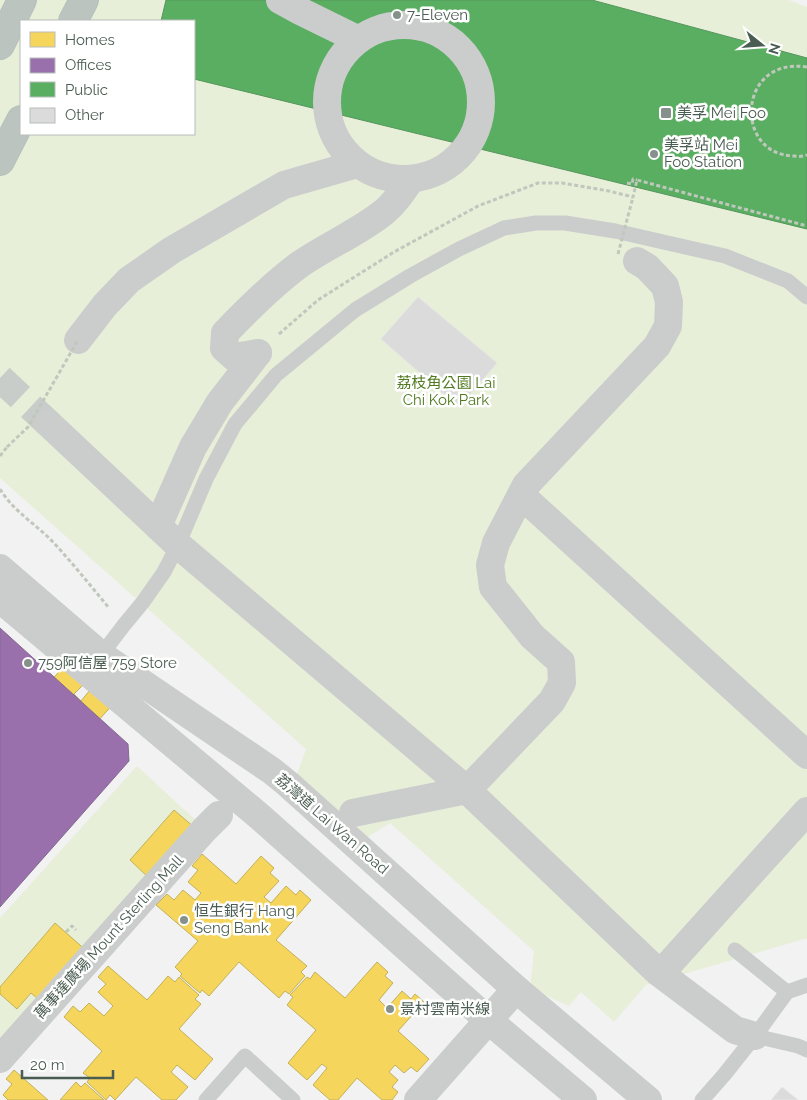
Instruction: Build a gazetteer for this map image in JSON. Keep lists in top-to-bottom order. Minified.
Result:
{"streets":{"street":["荔灣道 Lai Wan Road","萬事達廣場 Mount Sterling Mall"]},"parks":["荔枝角公園 Lai Chi Kok Park"],"places":{"other":["7-Eleven","美孚站 Mei Foo Station","759阿信屋 759 Store","恒生銀行 Hang Seng Bank","景村雲南米線"],"transit":["美孚 Mei Foo"]},"legend":["Homes","Offices","Public","Other"],"scale_bar":"20 m","north":"right"}
